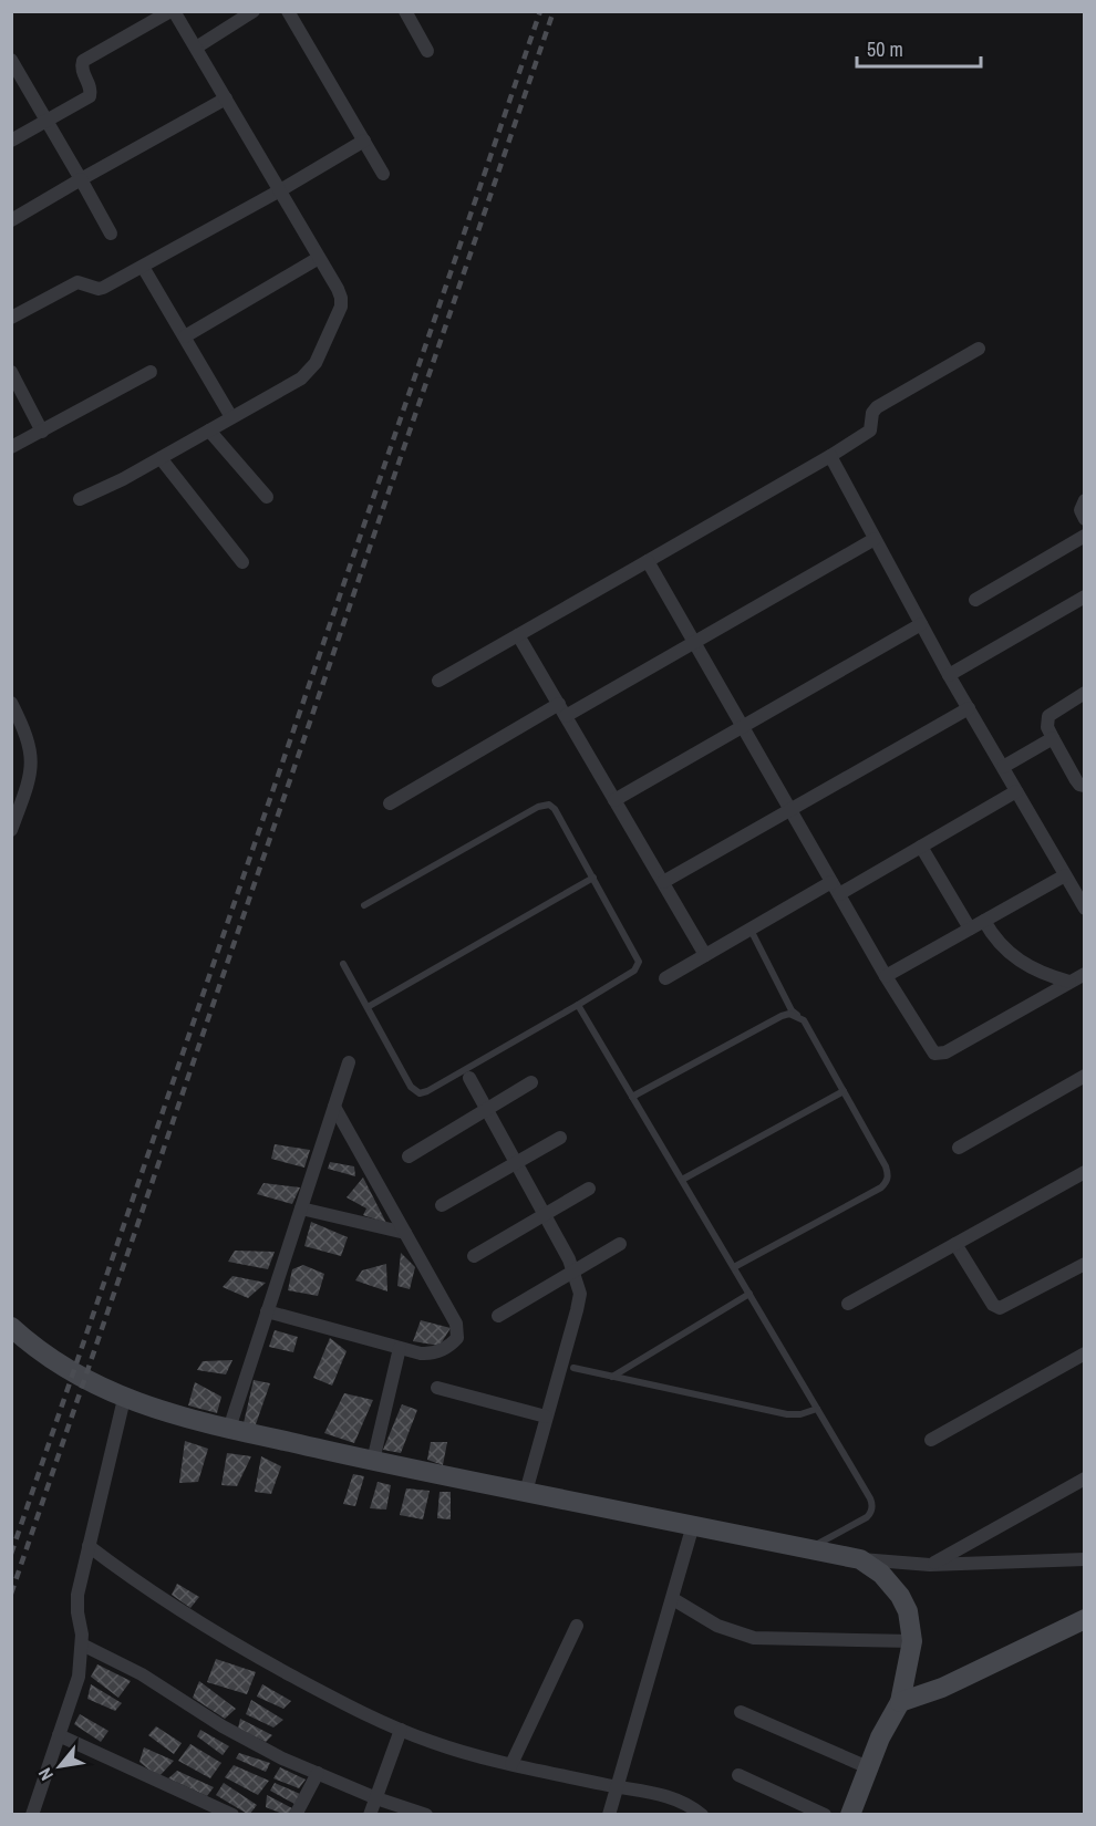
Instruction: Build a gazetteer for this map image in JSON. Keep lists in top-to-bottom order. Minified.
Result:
{"scale_bar":"50 m","north":"bottom left"}
